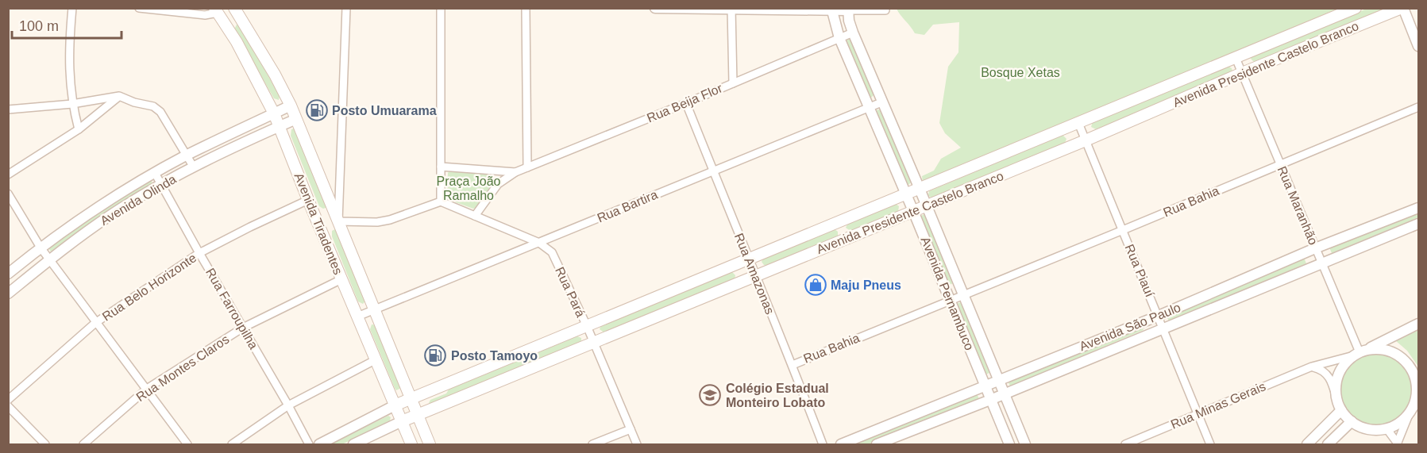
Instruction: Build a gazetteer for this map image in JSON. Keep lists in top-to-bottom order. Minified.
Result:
{"streets":{"main road":["Avenida Presidente Castelo Branco","Avenida Tiradentes"],"street":["Rua Beija Flor","Avenida Olinda","Rua Bahia","Rua Maranhão","Rua Bartira","Rua Piauí","Rua Amazonas","Rua Belo Horizonte","Rua Pará","Avenida Pernambuco","Rua Farroupilha","Avenida São Paulo","Rua Montes Claros","Rua Minas Gerais"]},"crossings":[["Avenida Presidente Castelo Branco","Rua Maranhão"],["Avenida Presidente Castelo Branco","Avenida Tiradentes"],["Avenida Presidente Castelo Branco","Rua Piauí"],["Avenida Presidente Castelo Branco","Rua Amazonas"],["Avenida Presidente Castelo Branco","Rua Pará"],["Avenida Presidente Castelo Branco","Avenida Pernambuco"],["Rua Beija Flor","Rua Amazonas"],["Rua Beija Flor","Rua Pará"],["Rua Beija Flor","Avenida Pernambuco"],["Avenida Olinda","Avenida Tiradentes"],["Avenida Olinda","Rua Farroupilha"],["Rua Bahia","Rua Maranhão"],["Rua Bahia","Rua Piauí"],["Rua Bahia","Rua Amazonas"],["Rua Bahia","Avenida Pernambuco"],["Rua Maranhão","Avenida São Paulo"],["Rua Maranhão","Rua Minas Gerais"],["Rua Bartira","Avenida Tiradentes"],["Rua Bartira","Rua Amazonas"],["Rua Bartira","Rua Pará"],["Rua Bartira","Avenida Pernambuco"],["Avenida Tiradentes","Rua Belo Horizonte"],["Avenida Tiradentes","Rua Montes Claros"],["Rua Piauí","Avenida São Paulo"],["Rua Piauí","Rua Minas Gerais"],["Rua Belo Horizonte","Rua Farroupilha"],["Avenida Pernambuco","Avenida São Paulo"],["Rua Farroupilha","Rua Montes Claros"]],"parks":["Bosque Xetas","Praça João Ramalho"],"places":{"fuel station":["Posto Umuarama","Posto Tamoyo"],"shop":["Maju Pneus"],"school or university":["Colégio Estadual Monteiro Lobato"]},"scale_bar":"100 m"}
